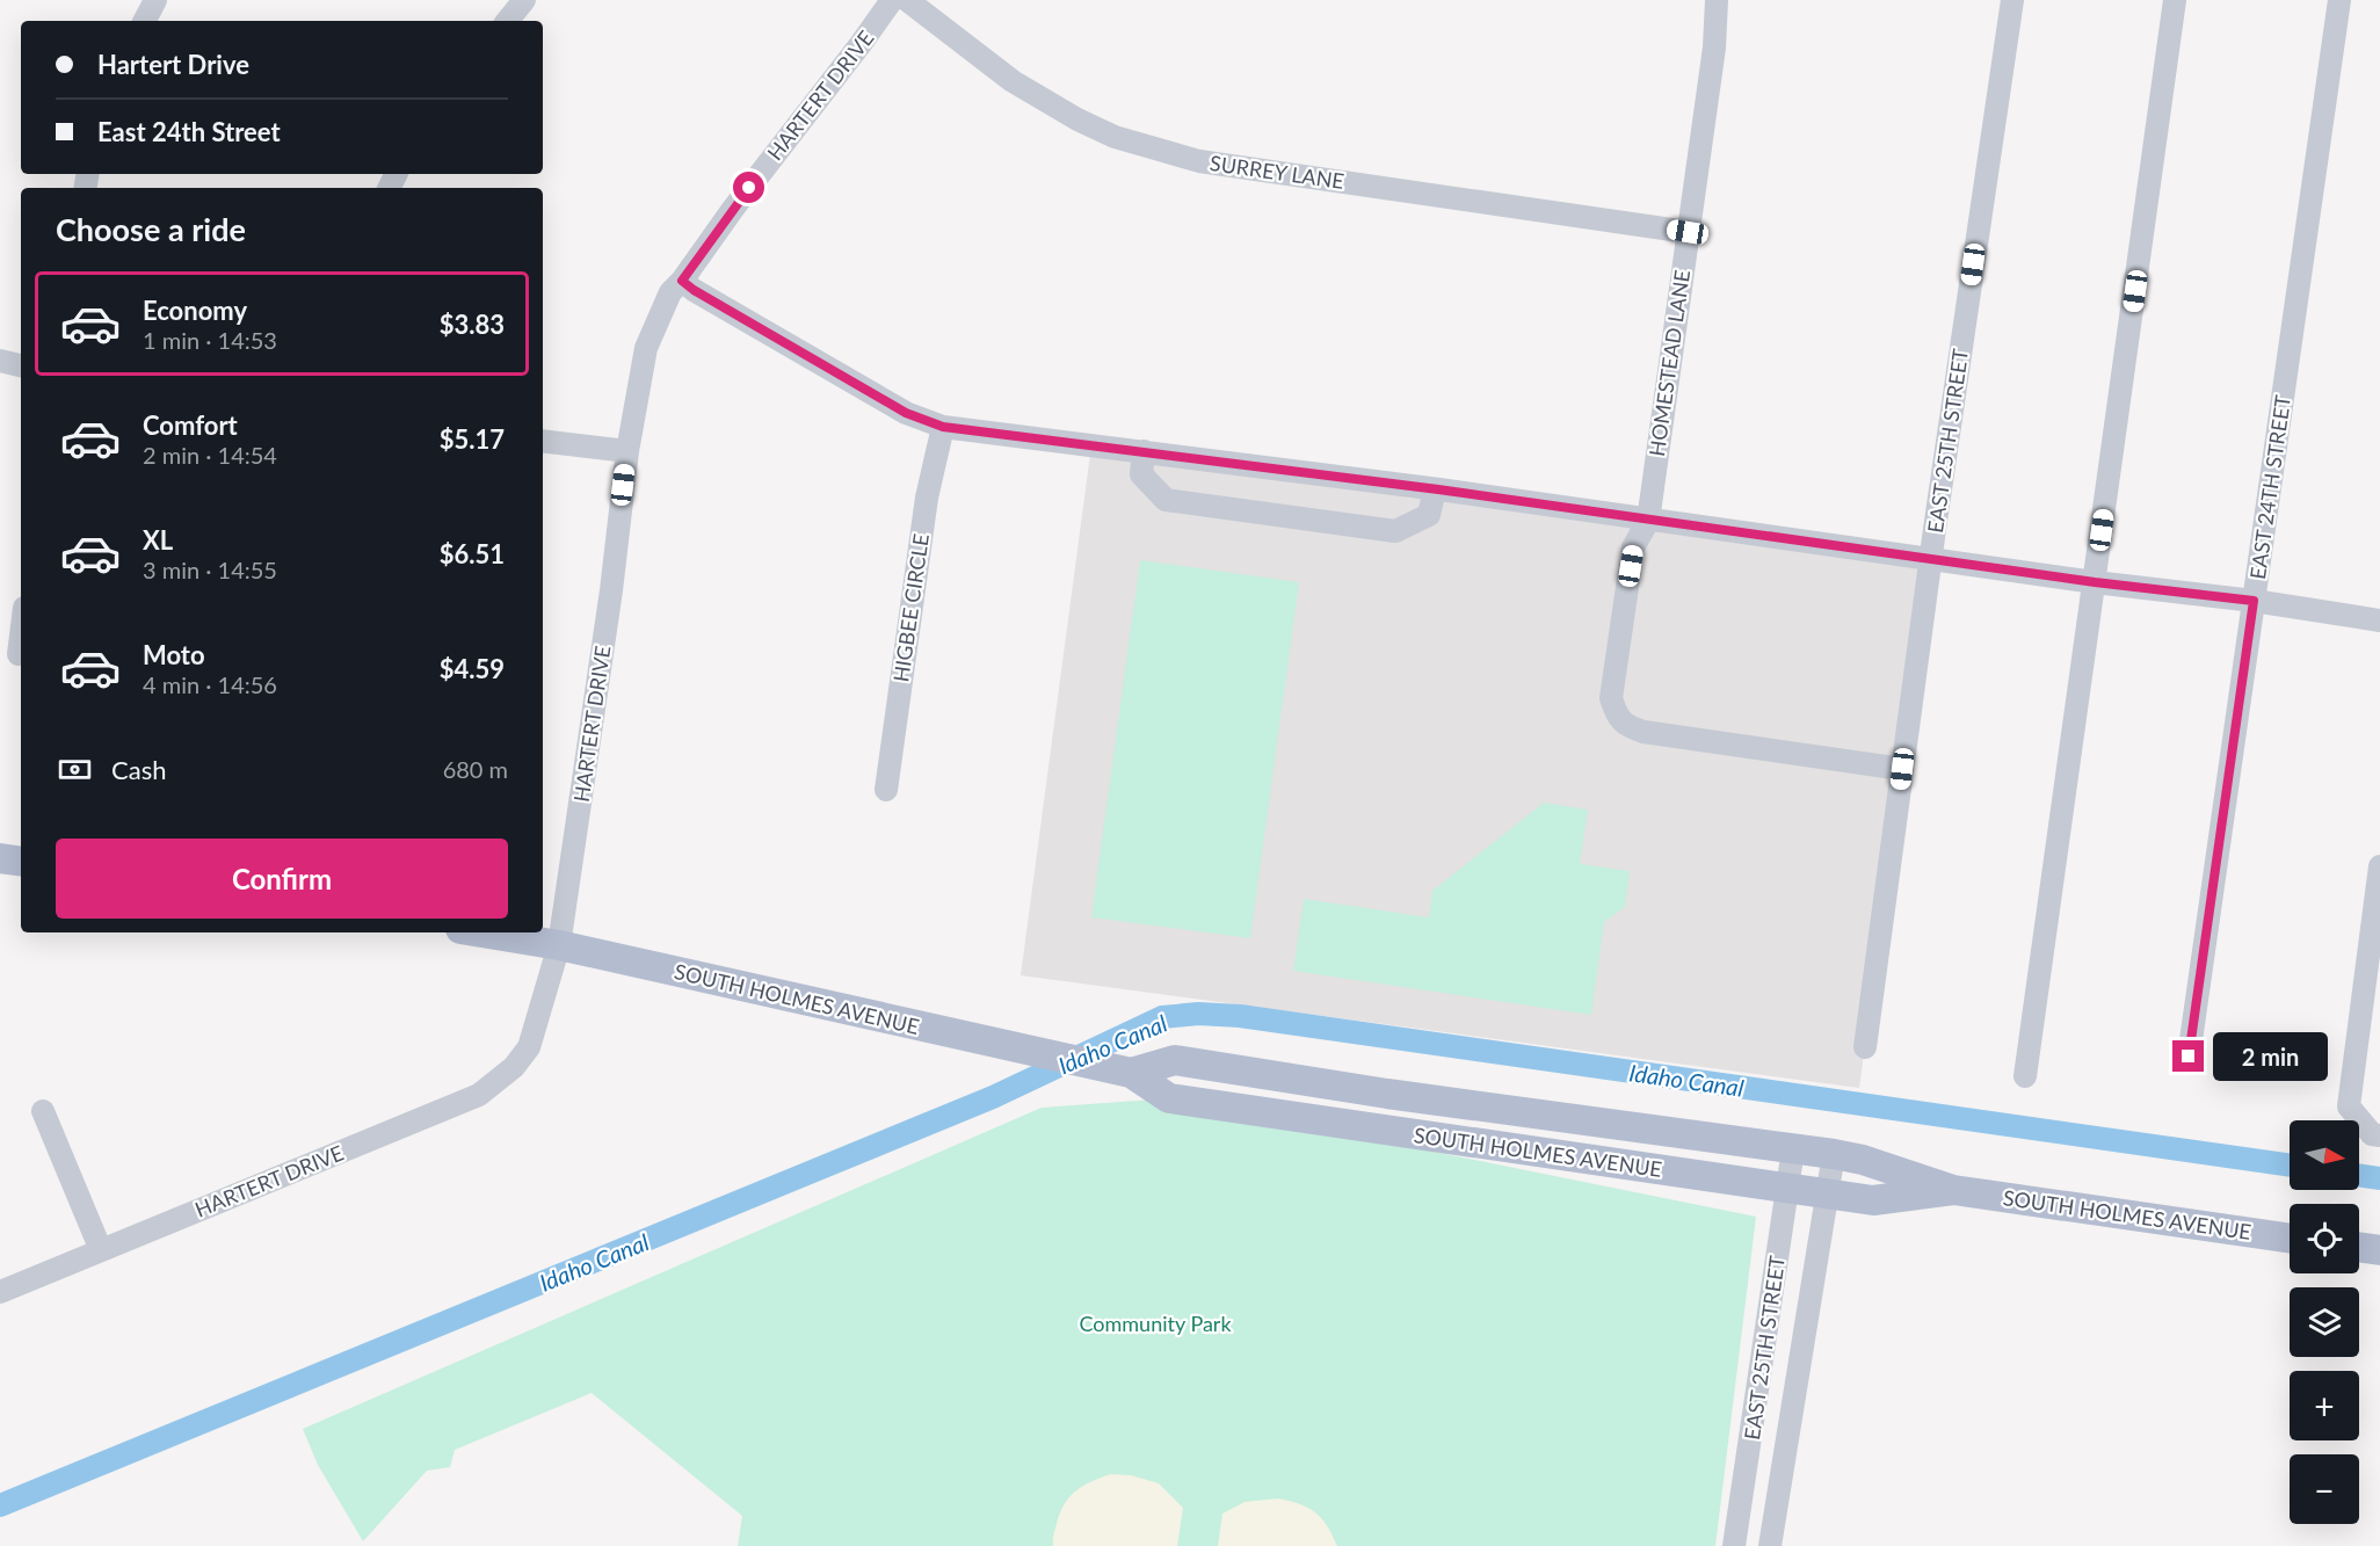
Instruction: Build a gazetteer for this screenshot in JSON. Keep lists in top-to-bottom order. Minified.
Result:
{"streets":{"main road":["SOUTH HOLMES AVENUE"],"street":["HARTERT DRIVE","SURREY LANE","HOMESTEAD LANE","EAST 25TH STREET","EAST 24TH STREET","HIGBEE CIRCLE"]},"crossings":[["HARTERT DRIVE","SOUTH HOLMES AVENUE"],["SURREY LANE","HOMESTEAD LANE"],["HOMESTEAD LANE","EAST 25TH STREET"],["EAST 25TH STREET","SOUTH HOLMES AVENUE"]],"water":["Idaho Canal"],"parks":["Community Park"],"north":"right","page":{"banner":["Hartert Drive","East 24th Street"],"heading":"Choose a ride","list":[{"name":"Economy","note":"1 min · 14:53","value":"$3.83"},{"name":"Comfort","note":"2 min · 14:54","value":"$5.17"},{"name":"XL","note":"3 min · 14:55","value":"$6.51"},{"name":"Moto","note":"4 min · 14:56","value":"$4.59"}],"pay":["Cash","680 m"],"buttons":"Confirm","bubble":"2 min","map_buttons":["+","−"]}}
